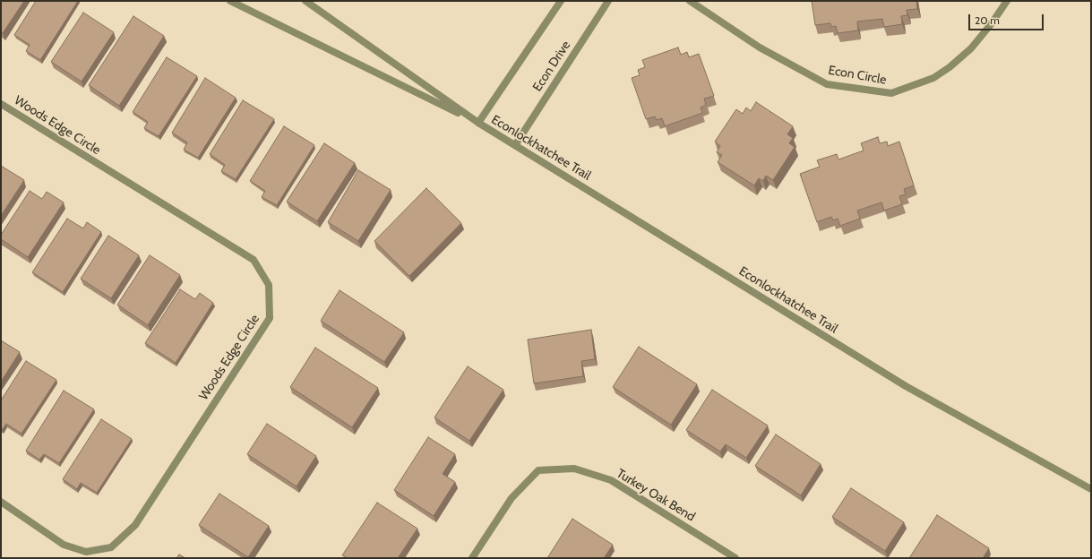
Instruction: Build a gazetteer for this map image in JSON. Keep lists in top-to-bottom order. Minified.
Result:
{"streets":{"street":["Econ Drive","Econ Circle","Woods Edge Circle","Econlockhatchee Trail","Turkey Oak Bend"]},"crossings":[["Econ Drive","Econlockhatchee Trail"]],"scale_bar":"20 m"}
